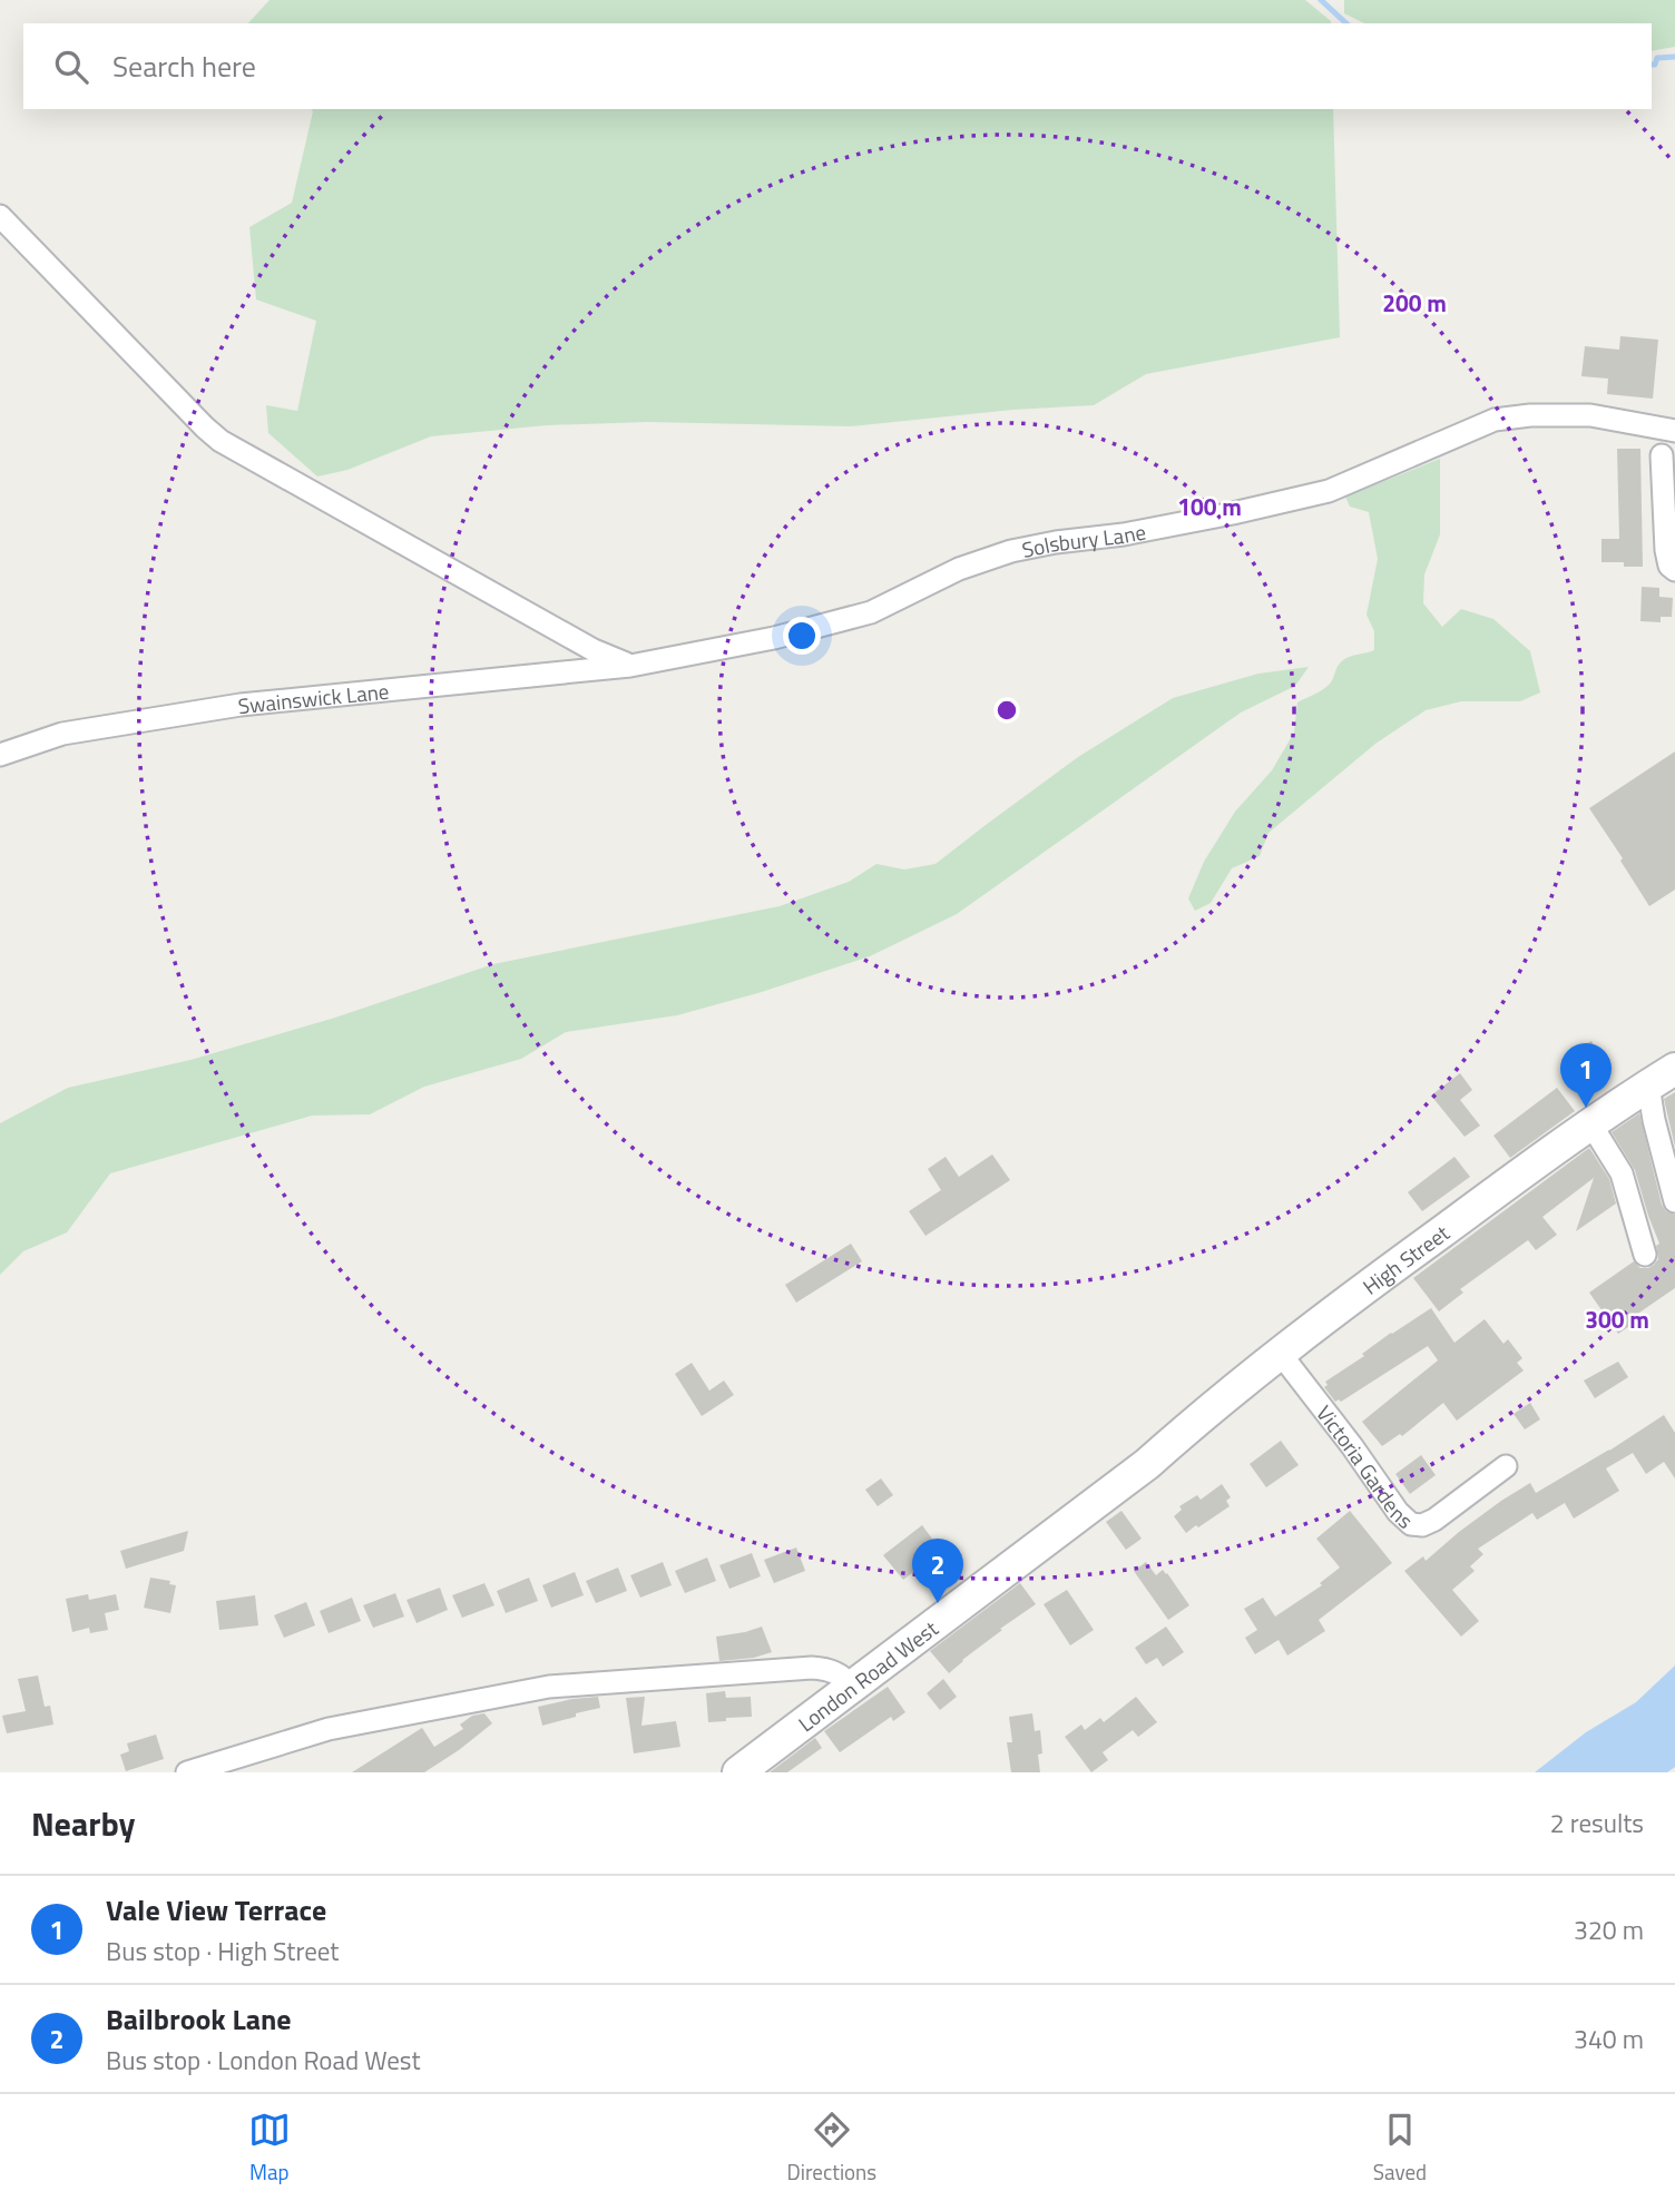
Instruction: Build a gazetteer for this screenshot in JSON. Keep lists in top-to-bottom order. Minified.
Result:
{"streets":{"street":["Solsbury Lane","Swainswick Lane","High Street","Victoria Gardens","London Road West"]},"crossings":[["Solsbury Lane","Swainswick Lane"],["High Street","Victoria Gardens"],["High Street","London Road West"]],"page":{"search":"Search here","pins":["1","2"],"heading":["Nearby","2 results"],"list":[{"mark":"1","name":"Vale View Terrace","note":"Bus stop · High Street","value":"320 m"},{"mark":"2","name":"Bailbrook Lane","note":"Bus stop · London Road West","value":"340 m"}],"nav":["Map","Directions","Saved"]},"rings":["200 m","100 m","300 m"]}
